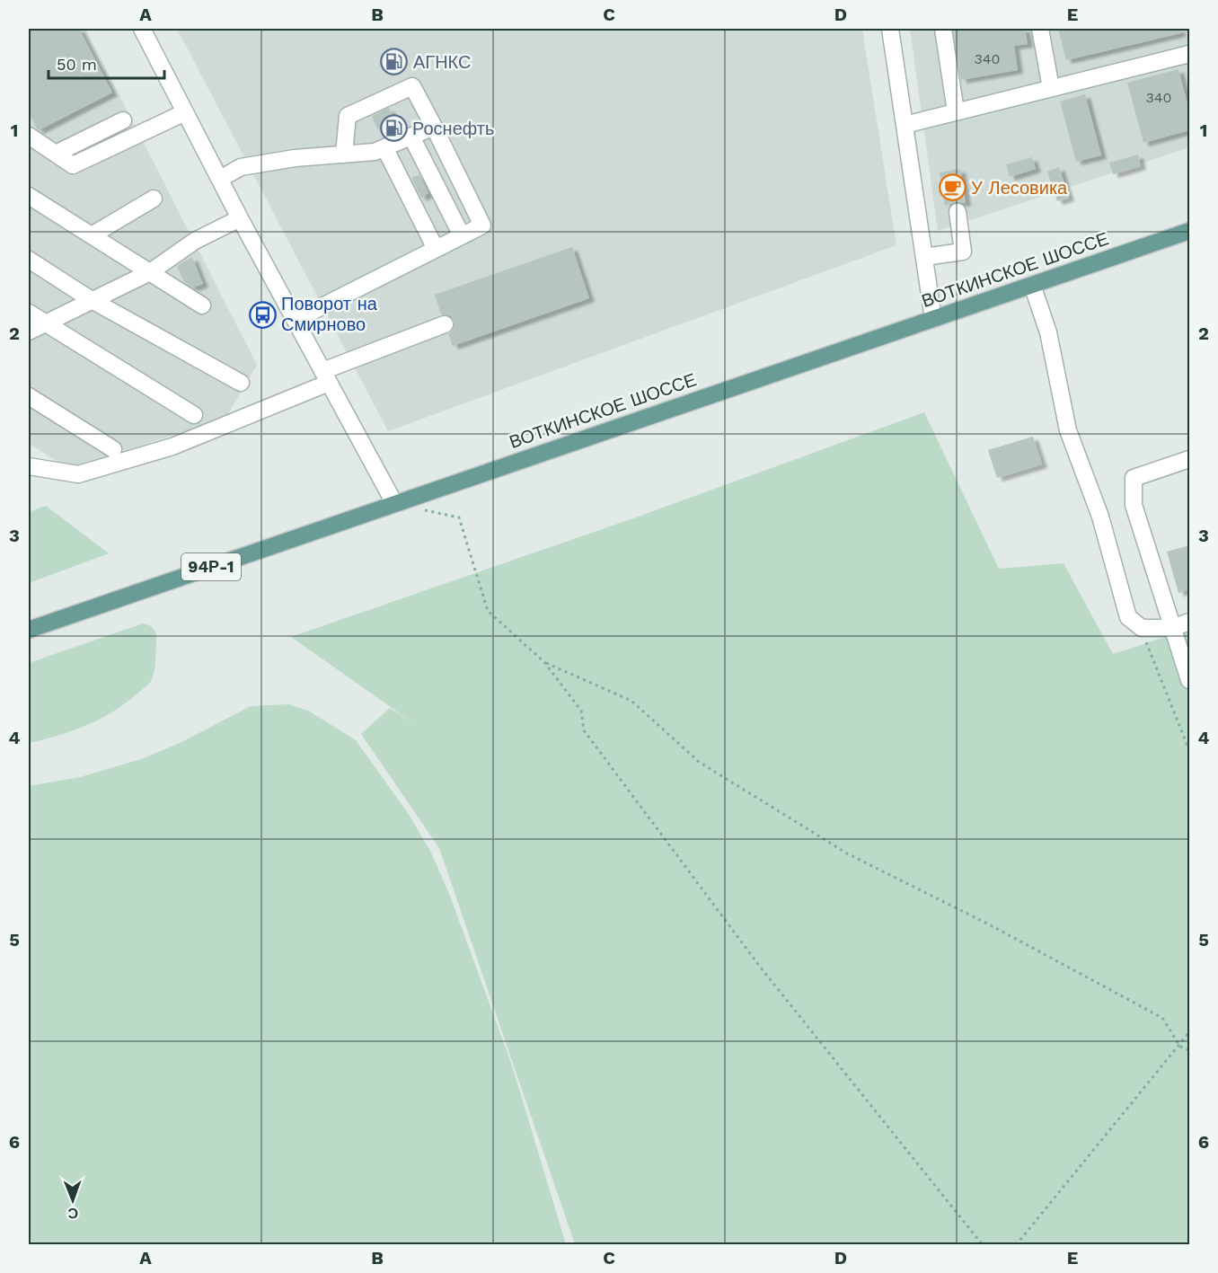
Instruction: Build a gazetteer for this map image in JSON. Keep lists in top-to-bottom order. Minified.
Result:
{"streets":{"main road":["ВОТКИНСКОЕ ШОССЕ","94Р-1"]},"places":{"fuel station":["АГНКС","Роснефть"],"cafe":["У Лесовика"],"bus stop":["Поворот на Смирново"]},"house_numbers":["340","340"],"scale_bar":"50 m","north":"bottom","grid":{"columns":["A","B","C","D","E"],"rows":["1","2","3","4","5","6"]}}
